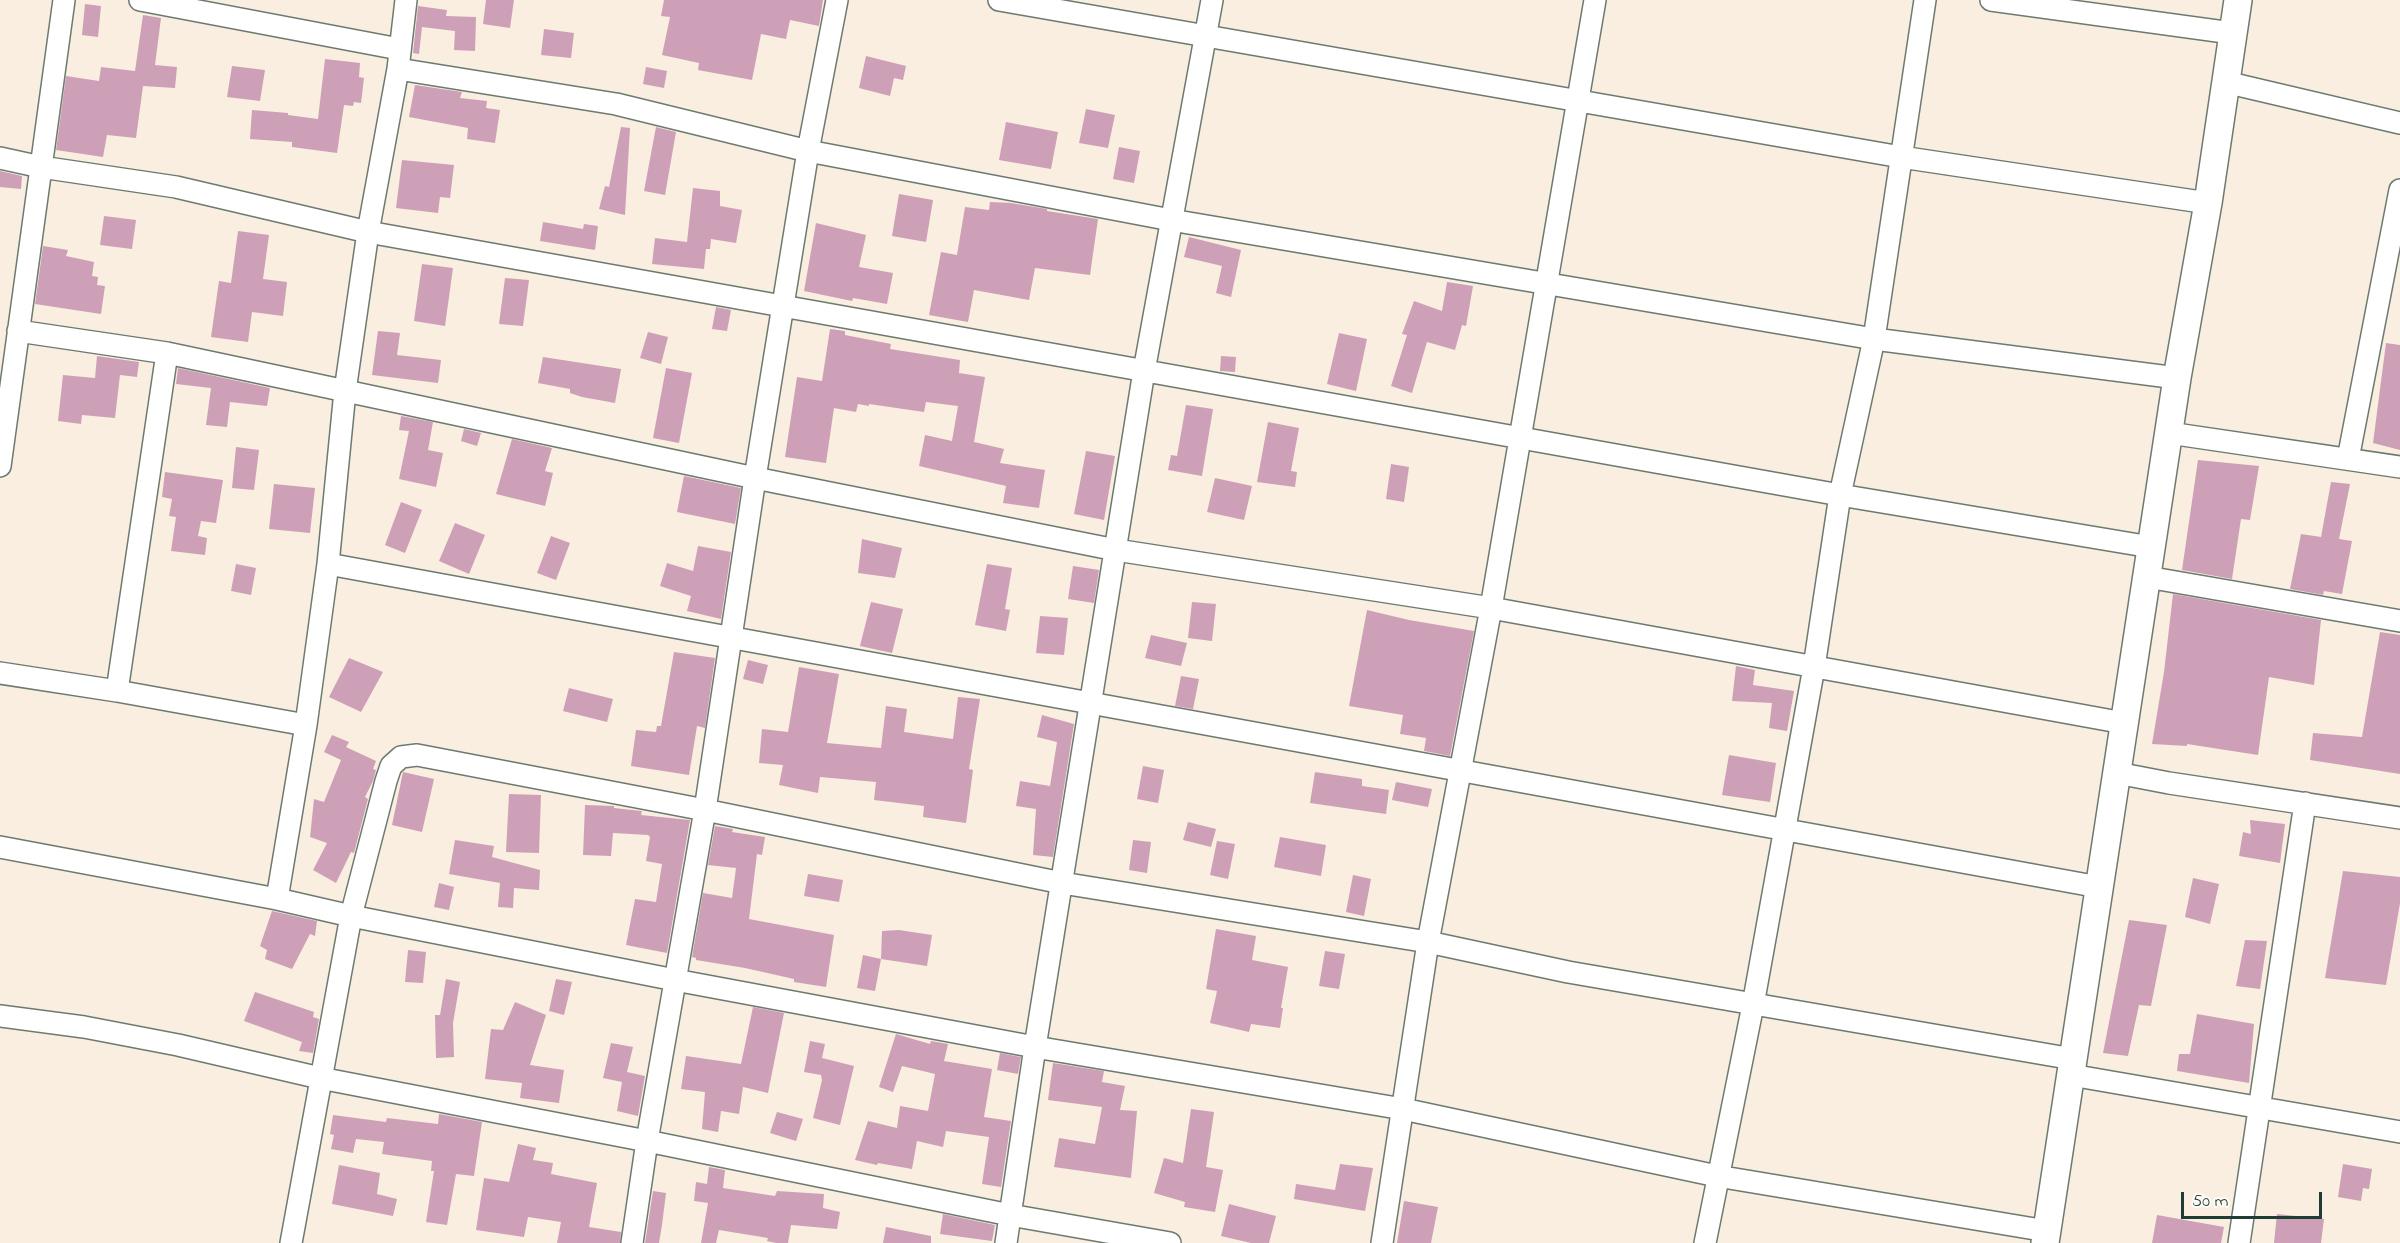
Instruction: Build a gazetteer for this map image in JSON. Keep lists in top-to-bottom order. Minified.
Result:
{"scale_bar":"50 m"}
